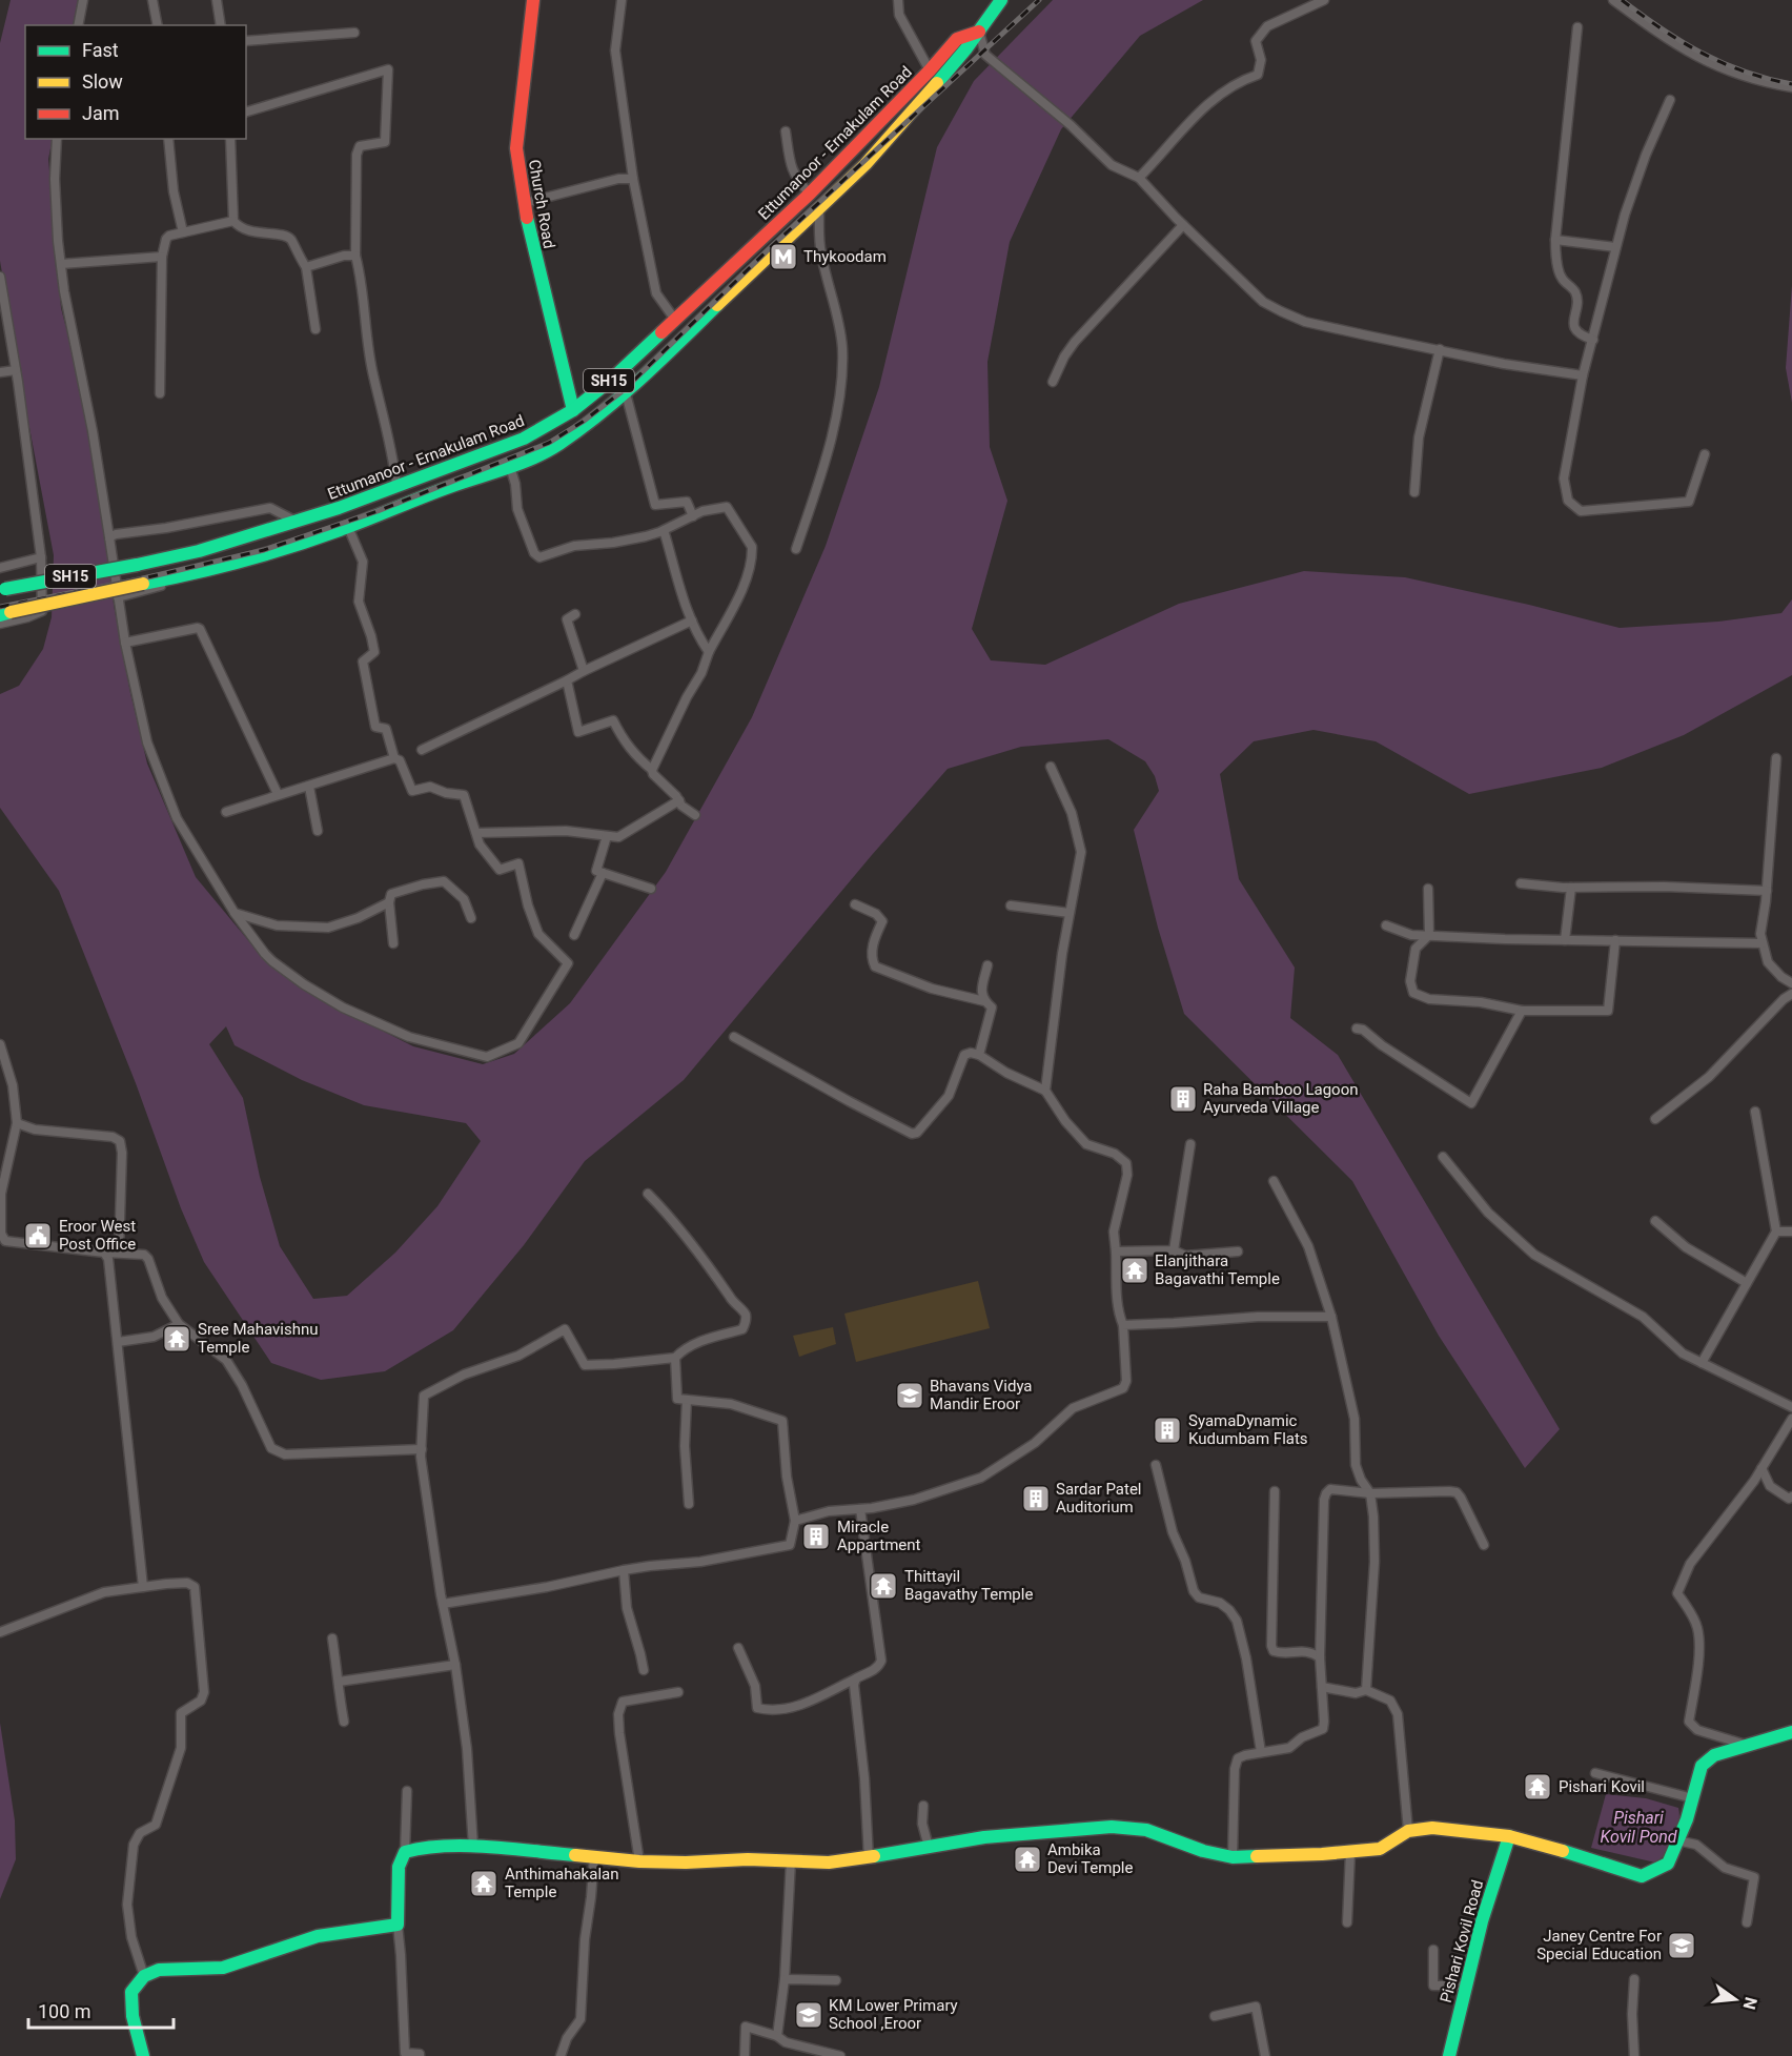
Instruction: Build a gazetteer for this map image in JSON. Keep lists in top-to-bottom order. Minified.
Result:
{"streets":{"street":["Ettumanoor - Ernakulam Road","Church Road","SH15","Pishari Kovil Road"]},"crossings":[["Ettumanoor - Ernakulam Road","Church Road"]],"water":["Pishari Kovil Pond"],"places":{"metro station":["Thykoodam"],"building":["Raha Bamboo Lagoon Ayurveda Village","SyamaDynamic Kudumbam Flats","Sardar Patel Auditorium","Miracle Appartment"],"public building":["Eroor West Post Office"],"temple":["Elanjithara Bagavathi Temple","Sree Mahavishnu Temple","Thittayil Bagavathy Temple","Pishari Kovil","Ambika Devi Temple","Anthimahakalan Temple"],"school or university":["Bhavans Vidya Mandir Eroor","Janey Centre For Special Education","KM Lower Primary School ,Eroor"]},"legend":["Fast","Slow","Jam"],"scale_bar":"100 m","north":"right"}
